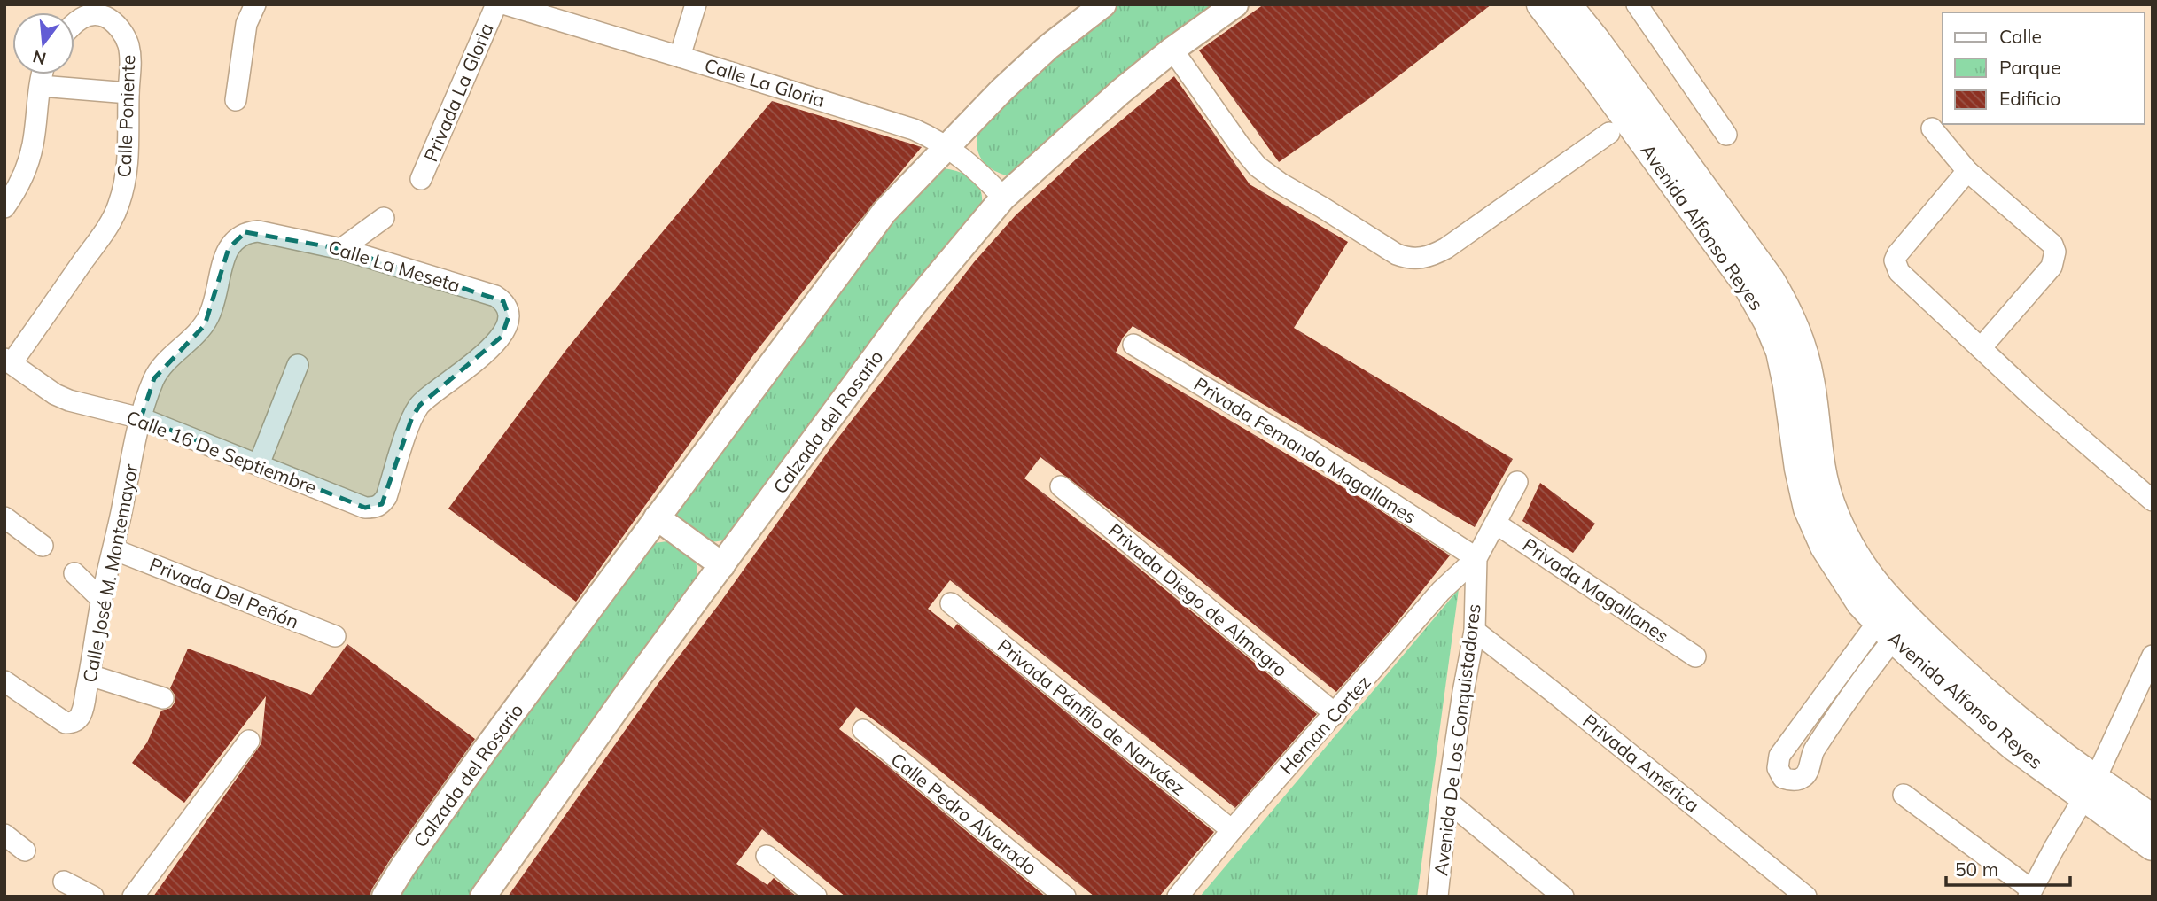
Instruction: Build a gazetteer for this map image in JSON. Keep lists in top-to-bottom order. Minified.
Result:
{"streets":{"main road":["Avenida Alfonso Reyes"],"street":["Calle La Gloria","Privada La Gloria","Calle Poniente","Calle La Meseta","Calzada del Rosario","Privada Fernando Magallanes","Calle 16 De Septiembre","Calle José M. Montemayor","Privada Magallanes","Privada Del Peñón","Privada Diego de Almagro","Privada Pánfilo de Narváez","Hernan Cortez","Avenida De Los Conquistadores","Privada América","Calle Pedro Alvarado"]},"crossings":[["Calle La Gloria","Calzada del Rosario"],["Calle Poniente","Calle 16 De Septiembre"],["Calle La Meseta","Calle 16 De Septiembre"],["Calle La Meseta","Calle José M. Montemayor"],["Privada Fernando Magallanes","Hernan Cortez"],["Privada Fernando Magallanes","Avenida De Los Conquistadores"],["Calle 16 De Septiembre","Calle José M. Montemayor"],["Calle José M. Montemayor","Privada Del Peñón"],["Privada Magallanes","Avenida De Los Conquistadores"],["Privada Diego de Almagro","Hernan Cortez"],["Privada Pánfilo de Narváez","Hernan Cortez"],["Hernan Cortez","Avenida De Los Conquistadores"],["Avenida De Los Conquistadores","Privada América"]],"legend":["Calle","Parque","Edificio"],"scale_bar":"50 m","north":"bottom"}
